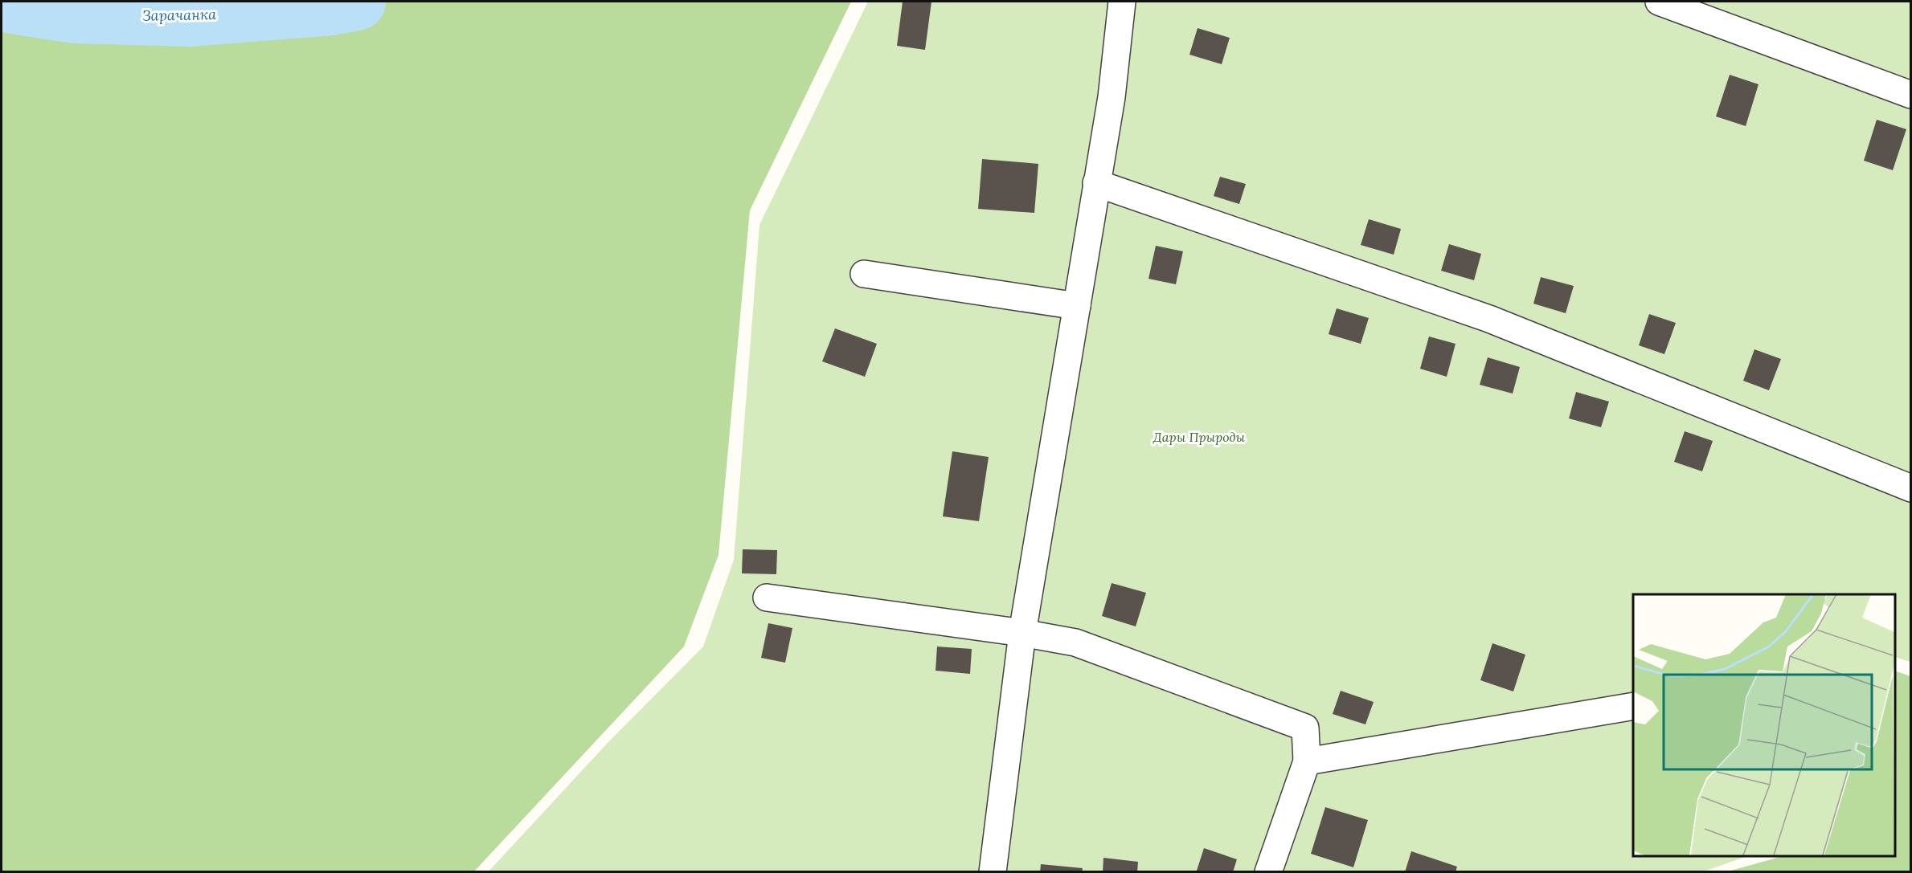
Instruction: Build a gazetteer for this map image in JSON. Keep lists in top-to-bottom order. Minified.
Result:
{"water":["Зарачанка"],"parks":["Дары Прыроды"]}
